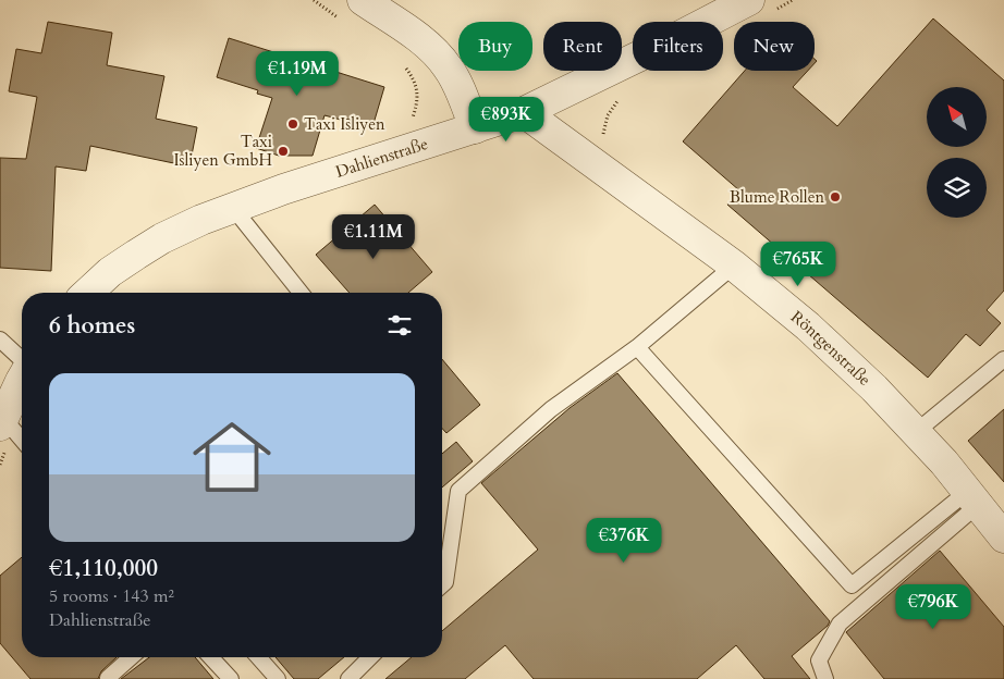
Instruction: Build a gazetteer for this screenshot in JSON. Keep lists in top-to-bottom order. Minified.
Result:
{"streets":{"street":["Dahlienstraße","Röntgenstraße"]},"crossings":[["Dahlienstraße","Röntgenstraße"]],"places":["Taxi Isliyen","Taxi Isliyen GmbH","Blume Rollen"],"north":"top left","page":{"chip":["Buy","Rent","Filters","New"],"price":["€1.19M","€893K","€1.11M","€765K","€376K","€796K"],"heading":"6 homes","list":[{"name":"€1,110,000","note":"5 rooms · 143 m² · Dahlienstraße"}]}}
